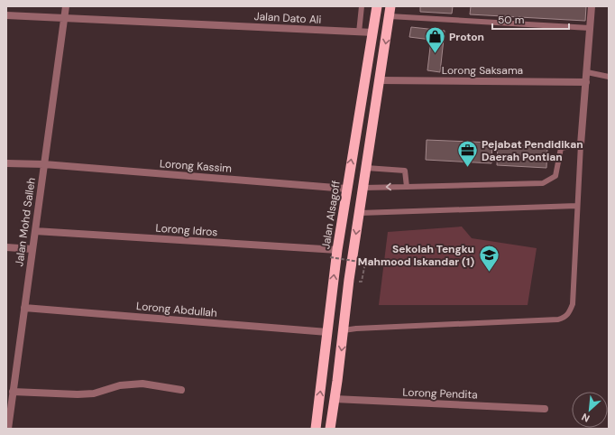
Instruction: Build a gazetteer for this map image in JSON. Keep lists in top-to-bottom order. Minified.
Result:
{"streets":{"highway":["Jalan Alsagoff"],"street":["Jalan Dato Ali","Lorong Saksama","Lorong Kassim","Jalan Mohd Salleh","Lorong Idros","Lorong Abdullah","Lorong Pendita"]},"crossings":[["Jalan Dato Ali","Jalan Alsagoff"],["Jalan Dato Ali","Jalan Mohd Salleh"],["Lorong Kassim","Jalan Alsagoff"],["Lorong Kassim","Jalan Mohd Salleh"],["Jalan Alsagoff","Lorong Idros"],["Jalan Alsagoff","Lorong Abdullah"],["Jalan Mohd Salleh","Lorong Idros"],["Jalan Mohd Salleh","Lorong Abdullah"]],"places":{"shop":["Proton"],"office":["Pejabat Pendidikan Daerah Pontian"],"school or university":["Sekolah Tengku Mahmood Iskandar (1)"]},"scale_bar":"50 m","north":"bottom left"}
